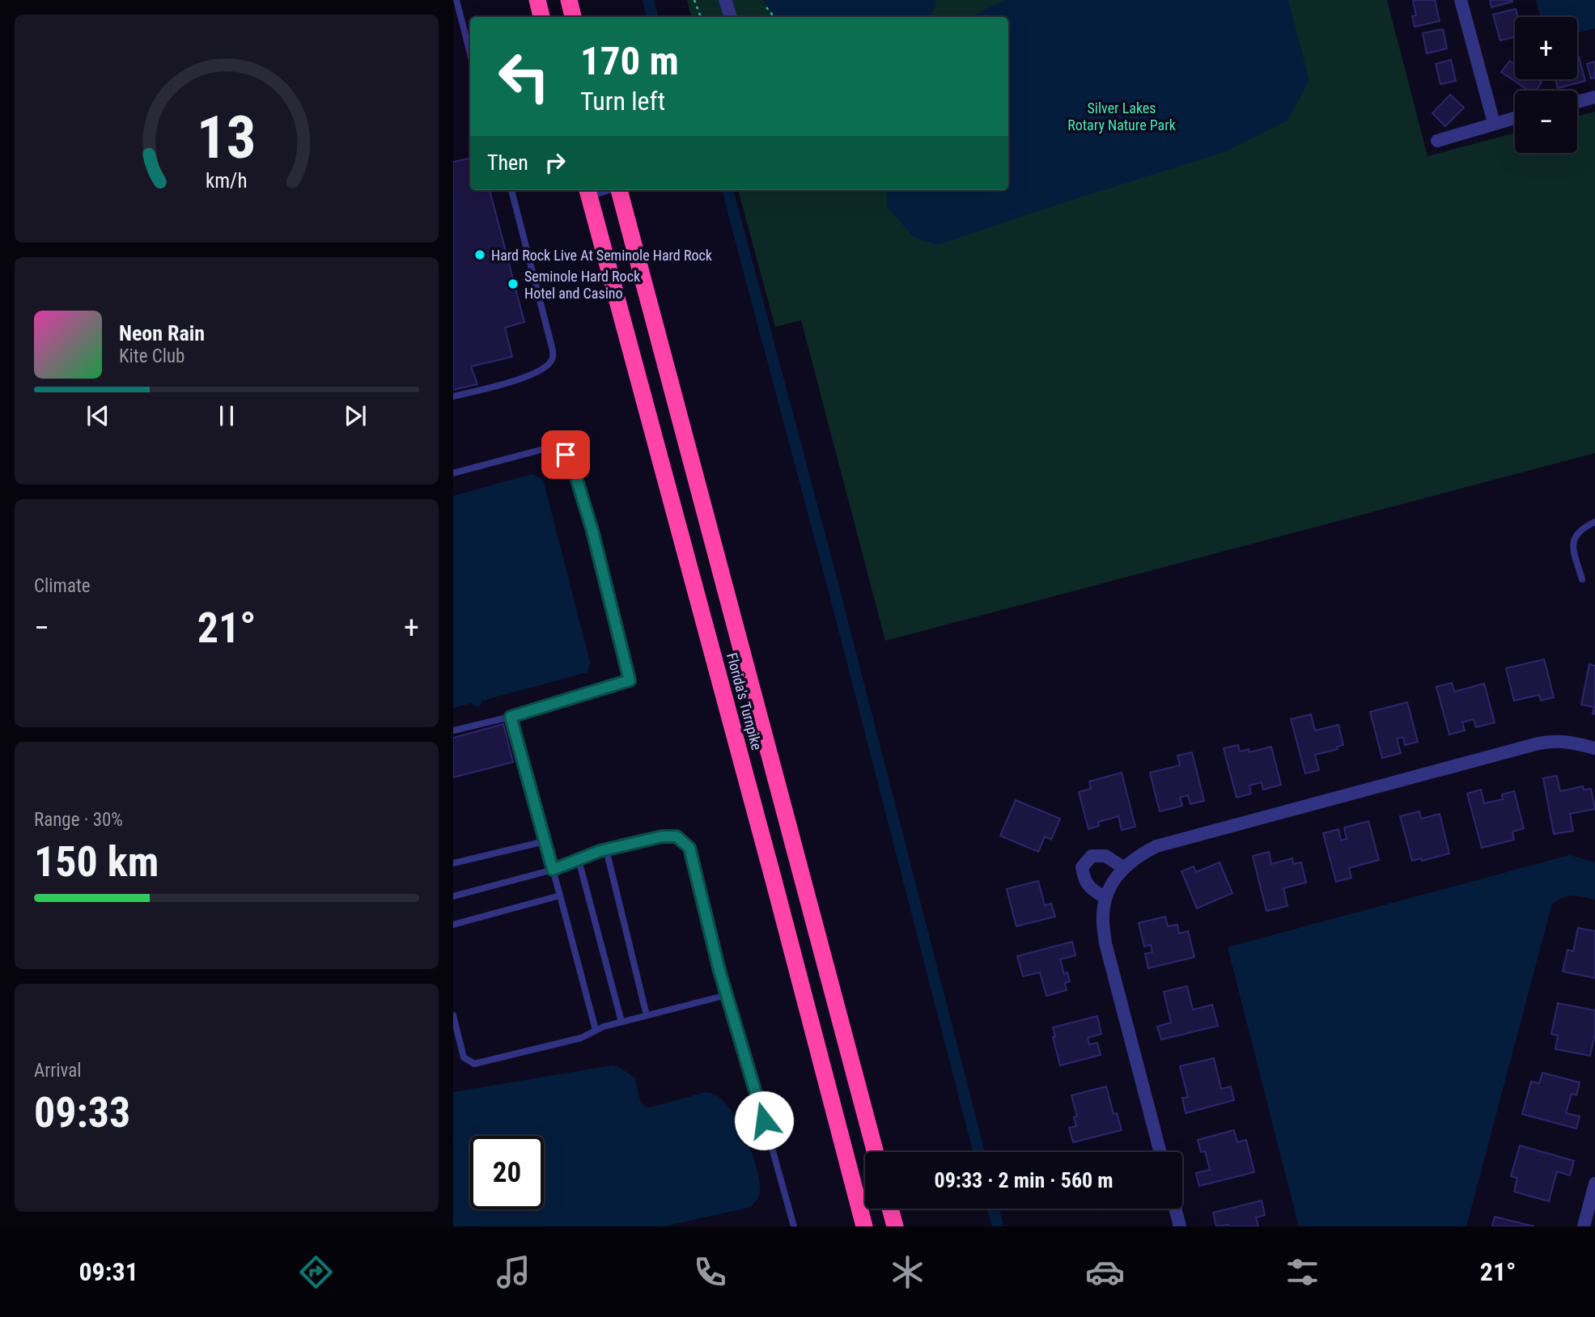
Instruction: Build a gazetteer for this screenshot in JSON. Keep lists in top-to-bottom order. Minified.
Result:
{"streets":{"highway":["Florida's Turnpike"]},"parks":["Silver Lakes Rotary Nature Park"],"places":["Hard Rock Live At Seminole Hard Rock","Seminole Hard Rock Hotel and Casino"],"page":{"map_buttons":["+","−"],"turn":["170 m","Turn left"],"then":"Then","song":["Neon Rain","Kite Club"],"tile":["Climate",["Range · 30%","150 km"],["Arrival","09:33"]],"heat":["−","21°","+"],"limit":"20","trip":"09:33 · 2 min · 560 m","tabs":["09:31","21°"],"gauge":["13","km/h"]}}
